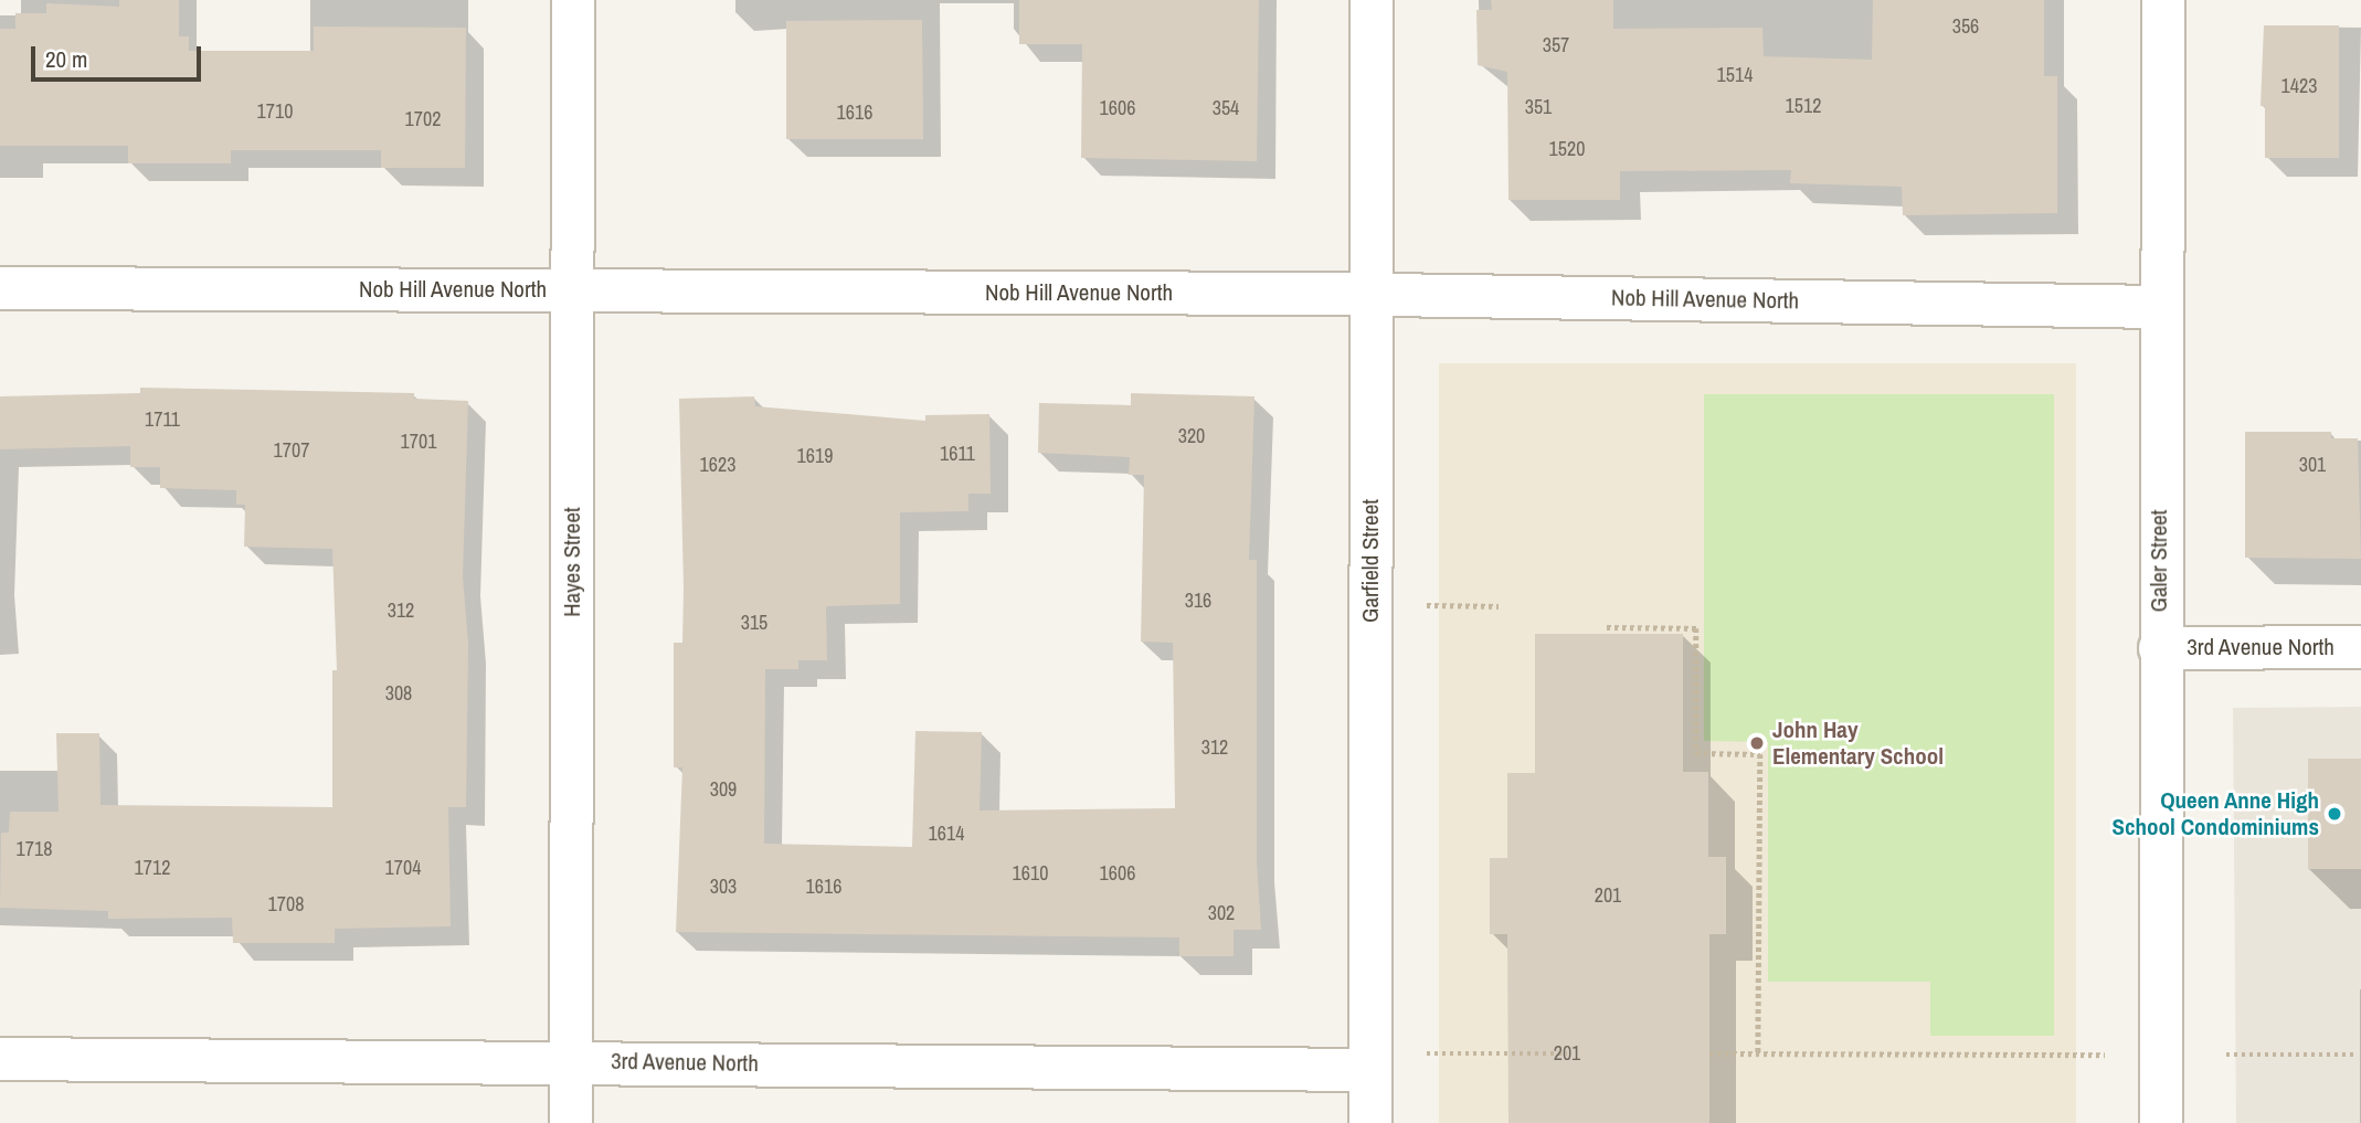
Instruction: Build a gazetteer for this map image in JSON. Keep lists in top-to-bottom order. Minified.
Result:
{"streets":{"street":["Nob Hill Avenue North","Garfield Street","Galer Street","Hayes Street","3rd Avenue North"]},"crossings":[["Nob Hill Avenue North","Garfield Street"],["Nob Hill Avenue North","Galer Street"],["Nob Hill Avenue North","Hayes Street"],["Garfield Street","3rd Avenue North"],["Galer Street","3rd Avenue North"],["Hayes Street","3rd Avenue North"]],"places":["John Hay Elementary School","Queen Anne High School Condominiums"],"house_numbers":["356","357","1514","1423","1512","351","1606","354","1710","1616","1702","1520","1711","320","1701","1707","1611","1619","1623","301","316","312","315","308","312","309","1614","1718","1712","1704","1610","1606","303","1616","201","1708","302","201"],"scale_bar":"20 m"}
